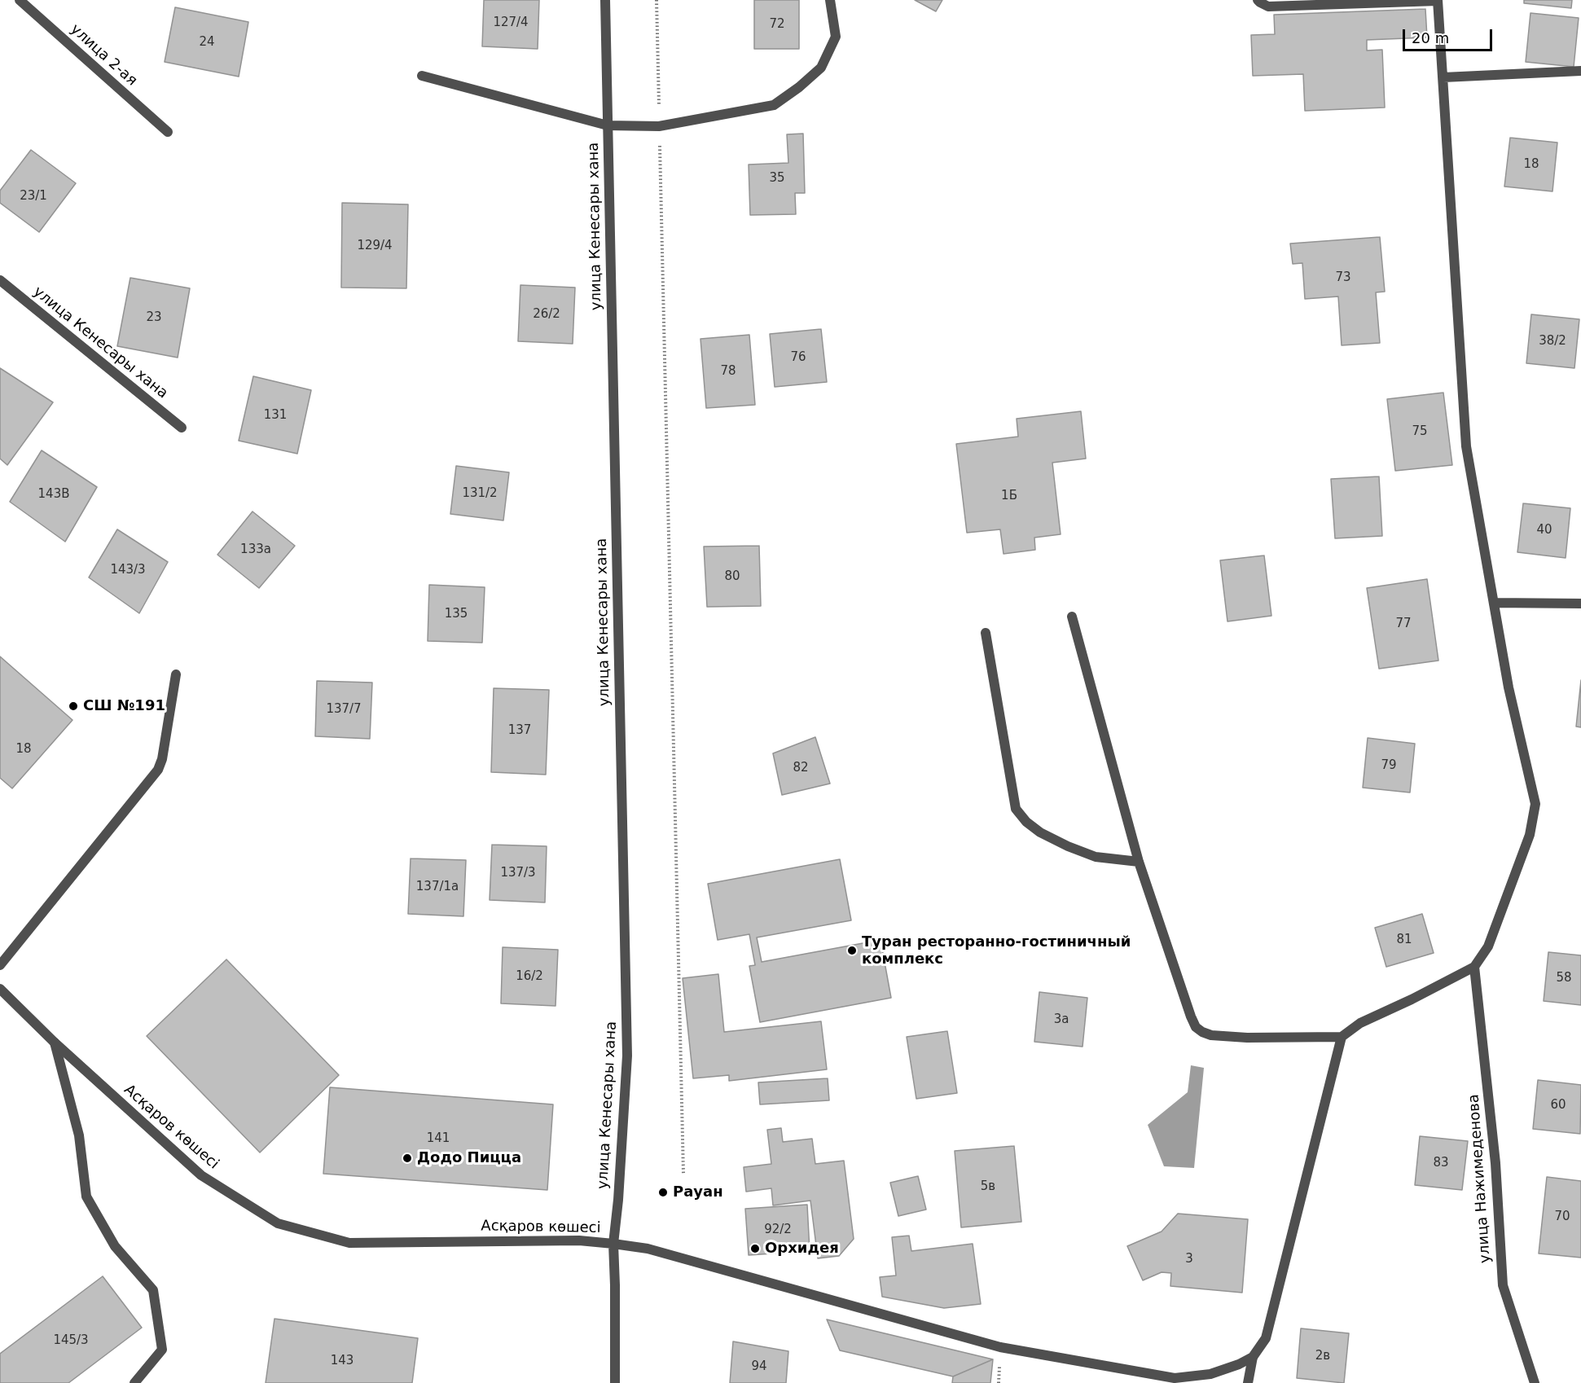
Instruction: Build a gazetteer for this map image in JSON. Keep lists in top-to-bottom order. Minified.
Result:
{"streets":{"street":["улица 2-ая","улица Кенесары хана","Асқаров көшесі","улица Нажимеденова"]},"crossings":[["улица Кенесары хана","Асқаров көшесі"]],"places":["СШ №191","Туран ресторанно-гостиничный комплекс","Додо Пицца","Рауан","Орхидея"],"house_numbers":["127/4","72","24","18","35","23/1","129/4","73","26/2","23","38/2","76","78","131","75","131/2","143В","1Б","40","133а","143/3","80","135","77","137/7","137","18","79","82","137/3","137/1а","81","16/2","58","3а","60","141","83","5в","70","92/2","3","145/3","2в","143","94"],"scale_bar":"20 m"}
